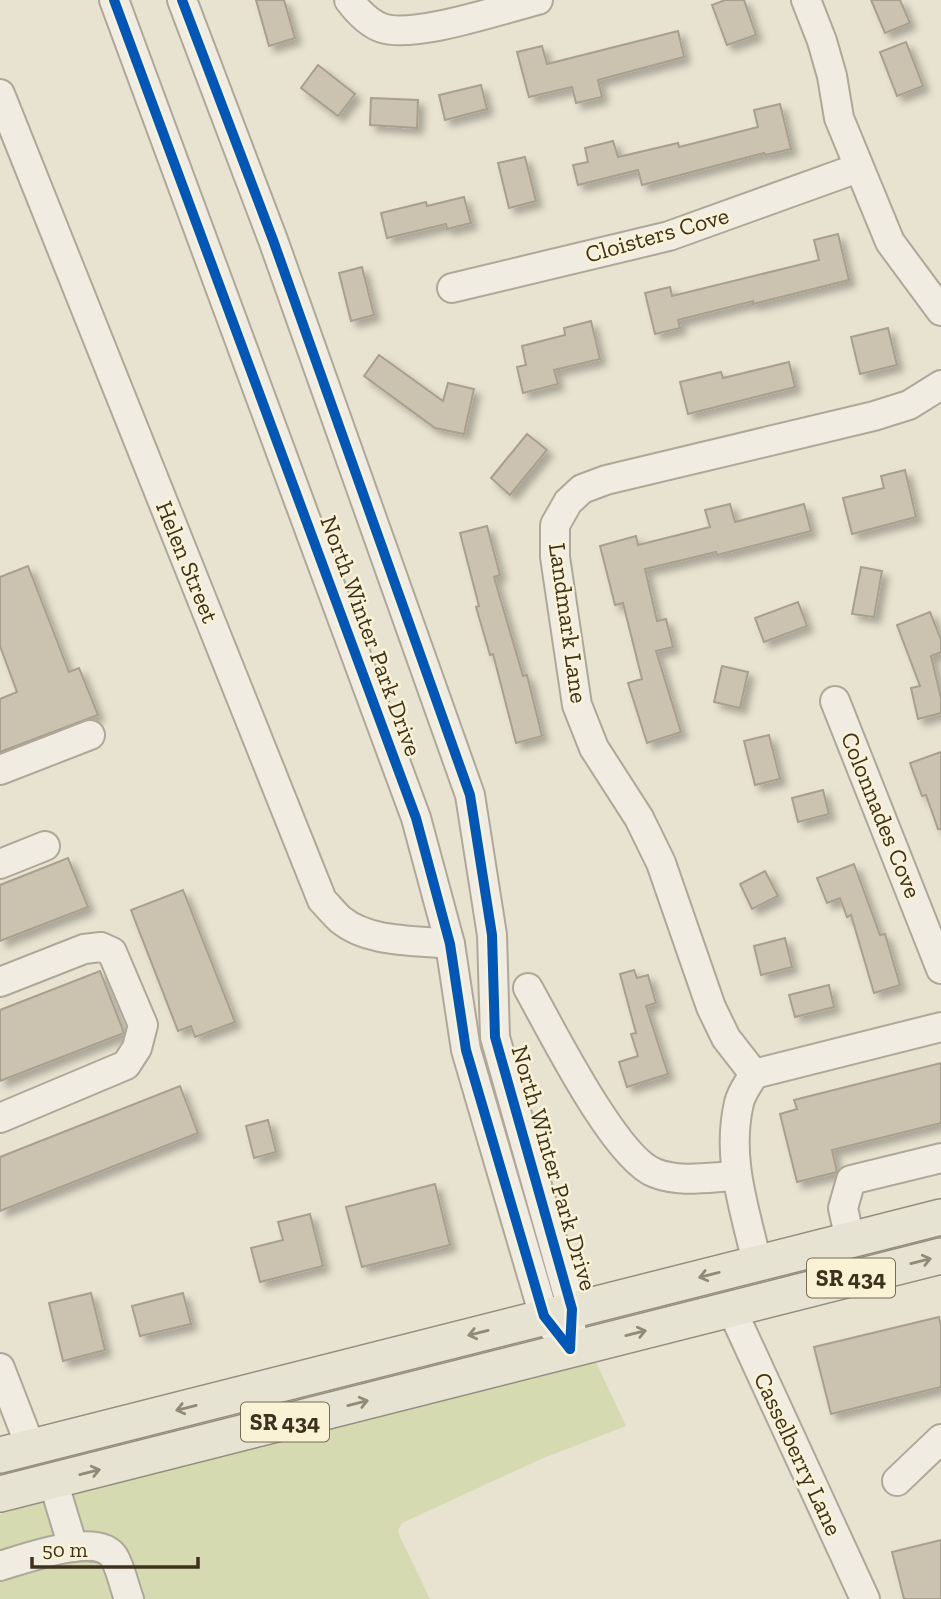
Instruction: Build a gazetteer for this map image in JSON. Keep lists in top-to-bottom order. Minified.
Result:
{"streets":{"main road":["SR 434"],"street":["Cloisters Cove","Helen Street","Landmark Lane","North Winter Park Drive","Colonnades Cove","Casselberry Lane"]},"crossings":[["Helen Street","North Winter Park Drive"],["North Winter Park Drive","SR 434"],["SR 434","Casselberry Lane"]],"scale_bar":"50 m"}
